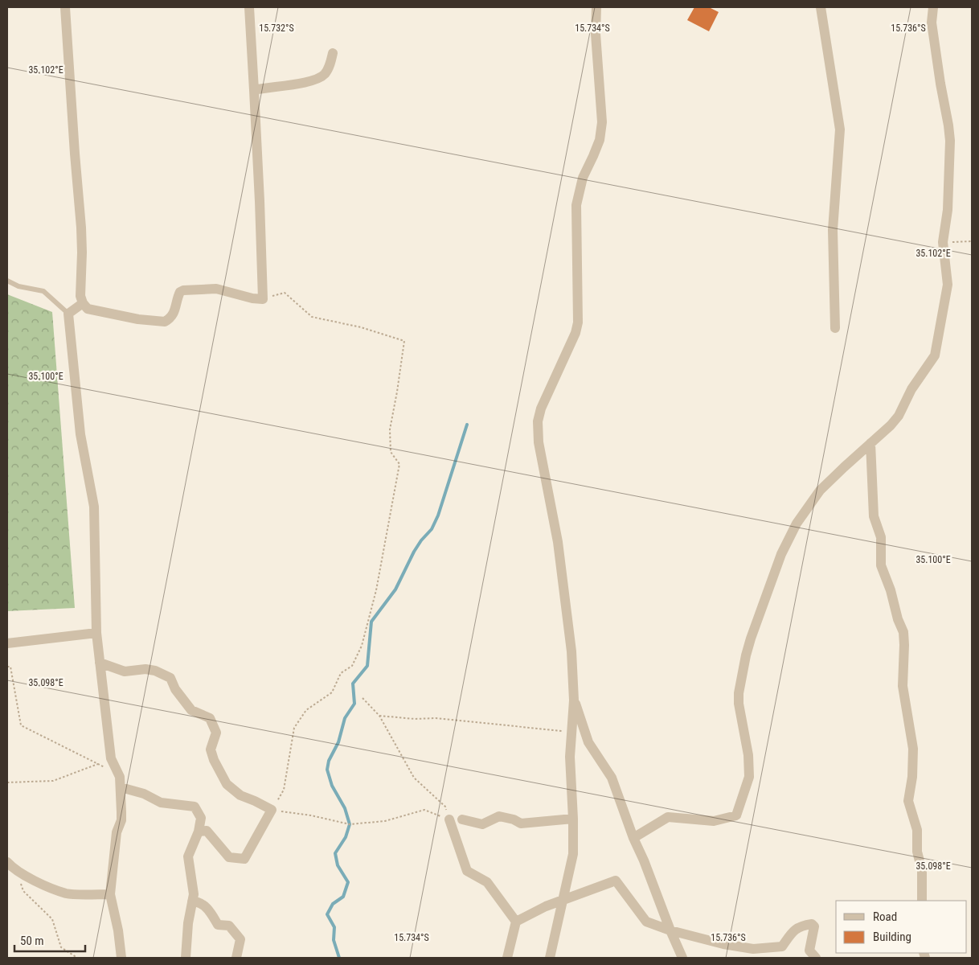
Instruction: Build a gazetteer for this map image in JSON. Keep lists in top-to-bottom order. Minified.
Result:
{"legend":["Road","Building"],"scale_bar":"50 m","coordinates":["15.732°S","15.734°S","15.736°S","35.102°E","35.100°E","35.098°E"]}
